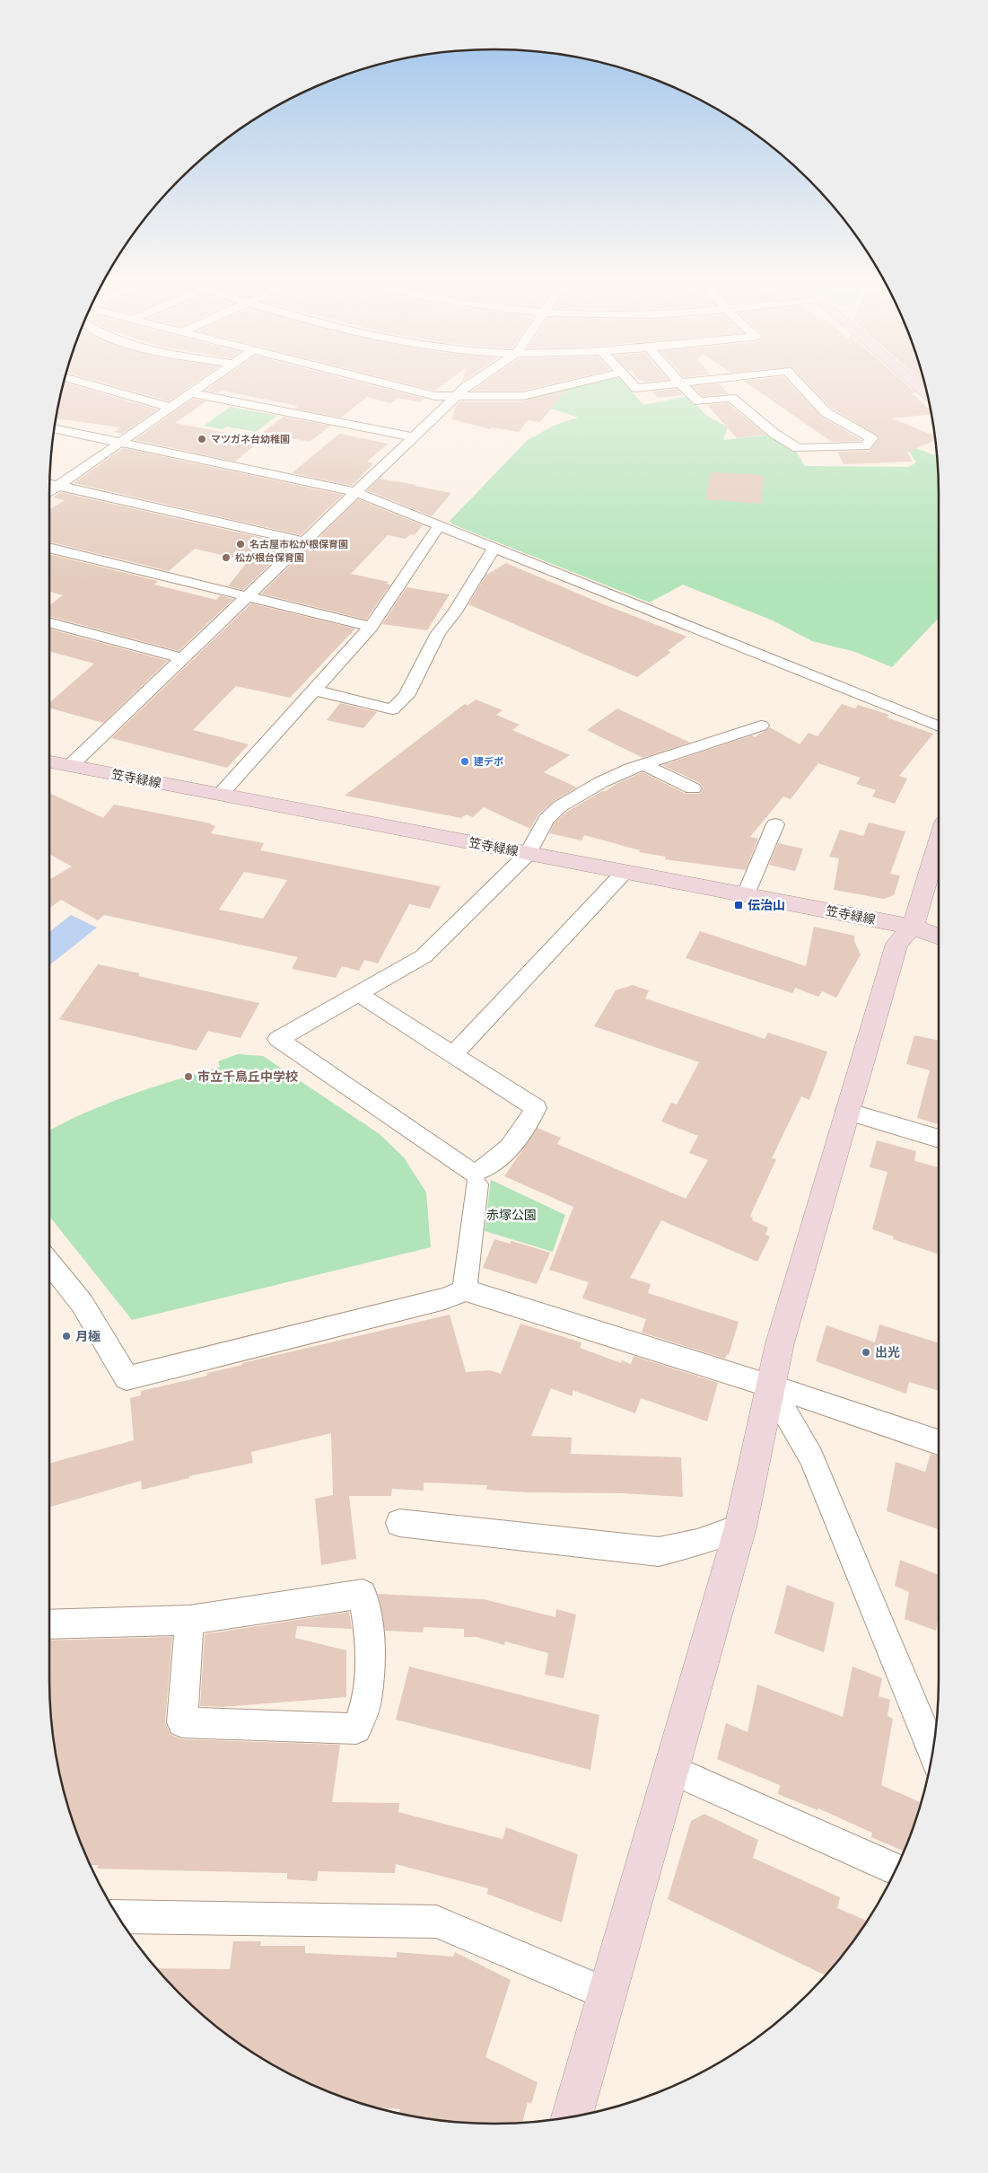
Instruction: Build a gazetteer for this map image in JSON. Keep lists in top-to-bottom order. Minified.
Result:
{"streets":{"street":["笠寺緑線"]},"parks":["赤塚公園"],"places":{"other":["マツガネ台幼稚園","名古屋市松が根保育園","松が根台保育園","建デポ","市立千鳥丘中学校","月極","出光"],"transit":["伝治山"]}}
